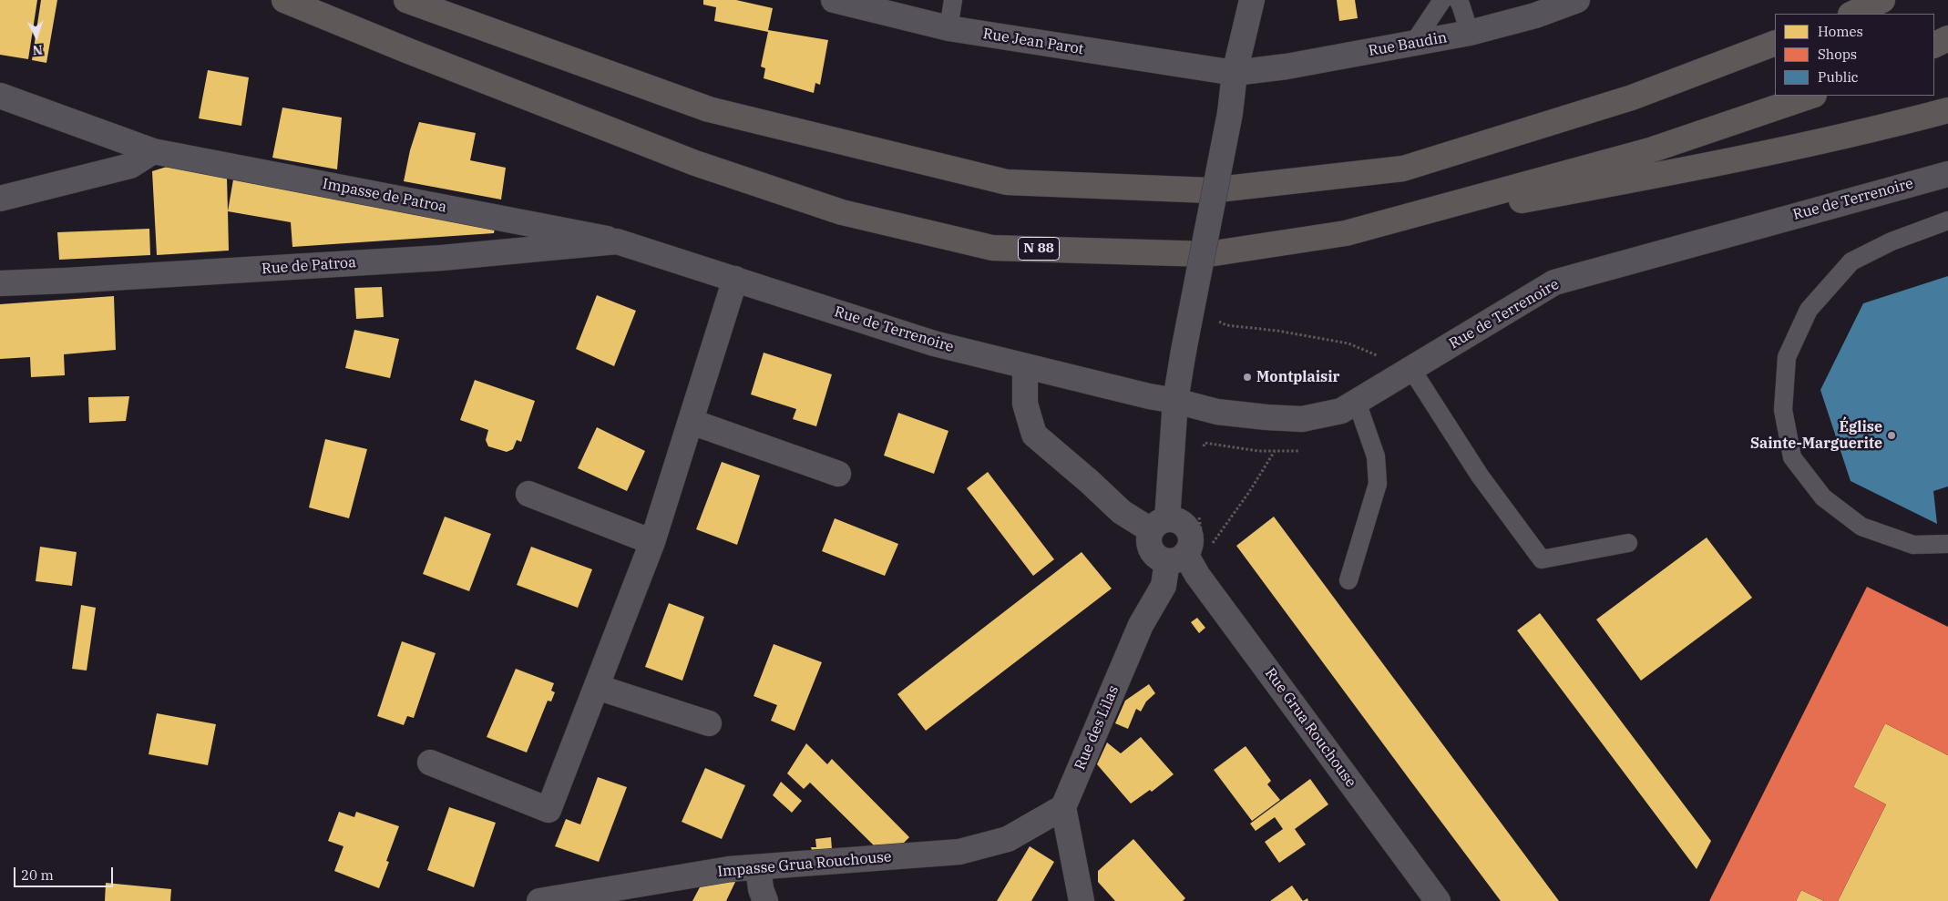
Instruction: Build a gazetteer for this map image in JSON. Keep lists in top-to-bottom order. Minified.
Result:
{"streets":{"highway":["N 88"],"street":["Rue Jean Parot","Rue Baudin","Impasse de Patroa","Rue de Terrenoire","Rue de Patroa","Rue des Lilas","Rue Grua Rouchouse","Impasse Grua Rouchouse"]},"crossings":[["Rue Jean Parot","Rue Baudin"],["Impasse de Patroa","Rue de Terrenoire"],["Impasse de Patroa","Rue de Patroa"],["Rue de Terrenoire","Rue de Patroa"],["Rue des Lilas","Rue Grua Rouchouse"],["Rue des Lilas","Impasse Grua Rouchouse"]],"places":["Montplaisir","Église Sainte-Marguerite"],"legend":["Homes","Shops","Public"],"scale_bar":"20 m","north":"bottom"}
